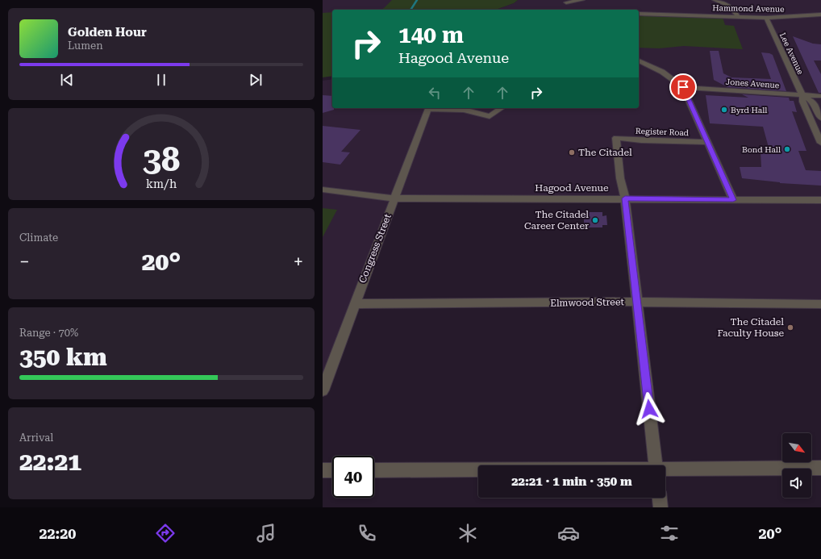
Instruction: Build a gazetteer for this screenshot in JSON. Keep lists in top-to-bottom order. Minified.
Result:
{"streets":{"street":["Hammond Avenue","Lee Avenue","Jones Avenue","Register Road","Hagood Avenue","Congress Street","Elmwood Street"]},"crossings":[["Hammond Avenue","Lee Avenue"],["Lee Avenue","Jones Avenue"],["Register Road","Hagood Avenue"],["Hagood Avenue","Congress Street"],["Congress Street","Elmwood Street"]],"places":["Byrd Hall","Bond Hall","The Citadel","The Citadel Career Center","The Citadel Faculty House"],"north":"bottom right","page":{"turn":["140 m","Hagood Avenue"],"song":["Golden Hour","Lumen"],"tile":["Climate",["Range · 70%","350 km"],["Arrival","22:21"]],"heat":["−","20°","+"],"limit":"40","trip":"22:21 · 1 min · 350 m","tabs":["22:20","20°"],"gauge":["38","km/h"]}}
